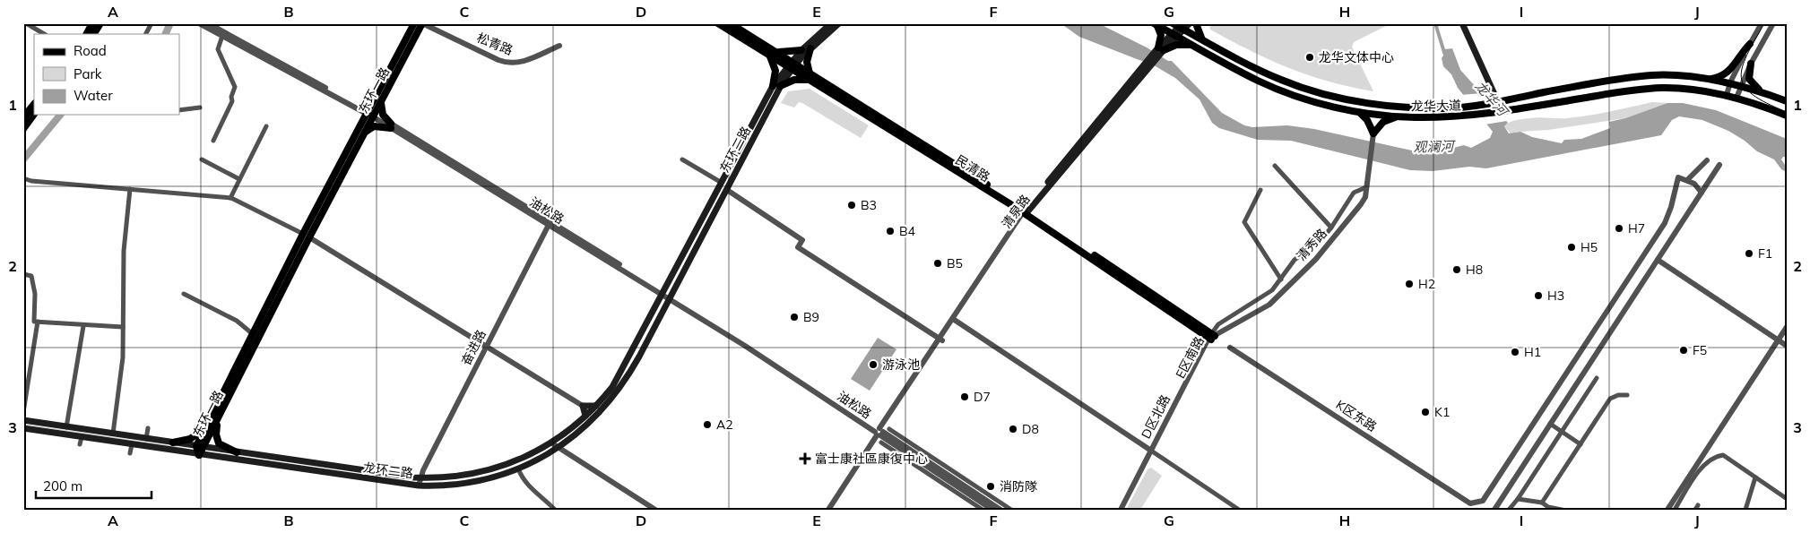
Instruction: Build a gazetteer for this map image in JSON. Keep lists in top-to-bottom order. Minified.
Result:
{"streets":{"main road":["东环一路","龙华大道","东环二路","民清路","清泉路","龙环二路"],"street":["松青路","油松路","清秀路","奋进路","K区东路","D区北路"]},"crossings":[["松青路","东环一路"],["东环一路","油松路"],["东环一路","龙环二路"],["龙华大道","清泉路"],["东环二路","民清路"],["东环二路","油松路"],["东环二路","龙环二路"],["民清路","清泉路"],["民清路","清秀路"],["民清路","D区北路"],["油松路","清泉路"],["油松路","奋进路"],["油松路","龙环二路"],["清秀路","D区北路"],["奋进路","龙环二路"]],"water":["龙华河","观澜河"],"places":{"other":["龙华文体中心","B3","H7","B4","H5","F1","B5","H8","H2","H3","B9","F5","H1","游泳池","D7","K1","A2","D8","消防隊"],"health":["富士康社區康復中心"]},"legend":["Road","Park","Water"],"scale_bar":"200 m","grid":{"columns":["A","B","C","D","E","F","G","H","I","J"],"rows":["1","2","3"]}}
